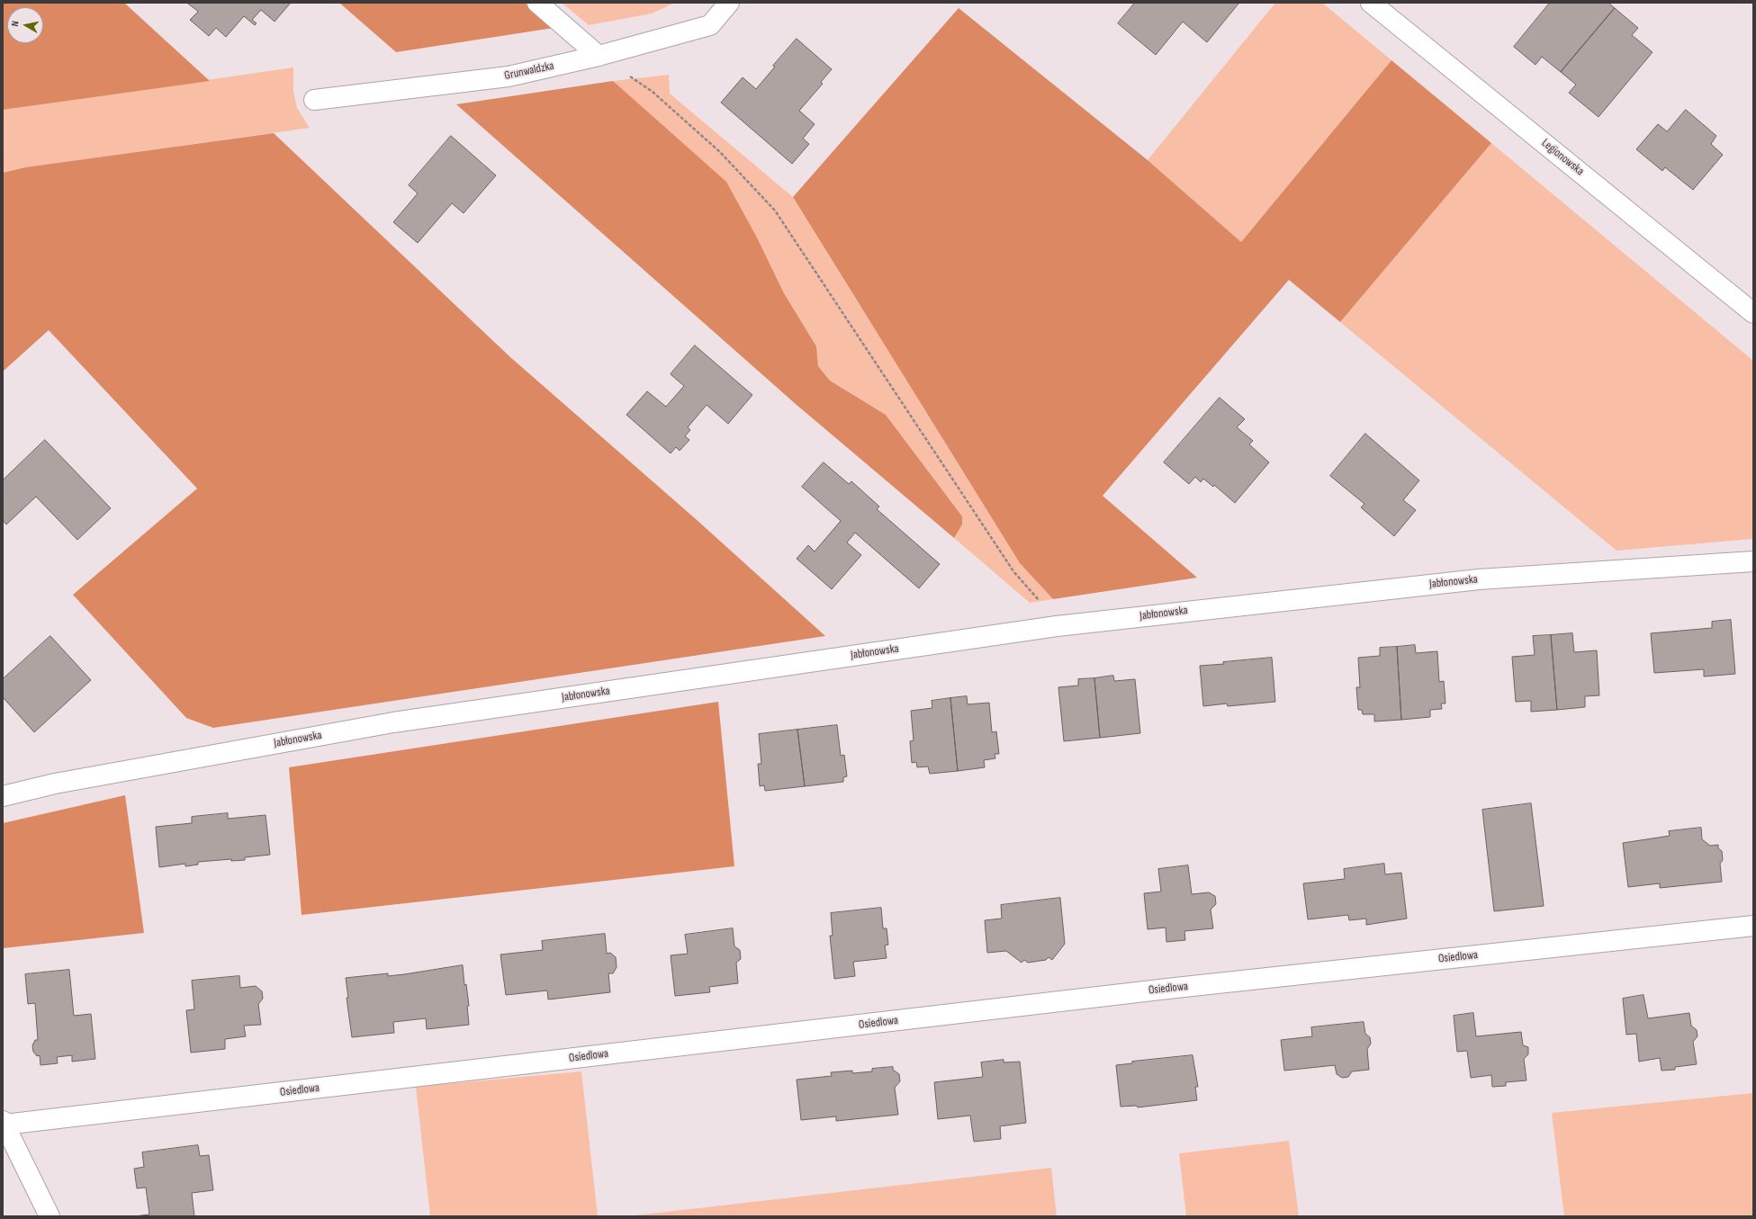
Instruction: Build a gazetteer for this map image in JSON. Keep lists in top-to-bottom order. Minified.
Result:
{"streets":{"street":["Grunwaldzka","Legionowska","Jabłonowska","Osiedlowa"]},"north":"left"}
